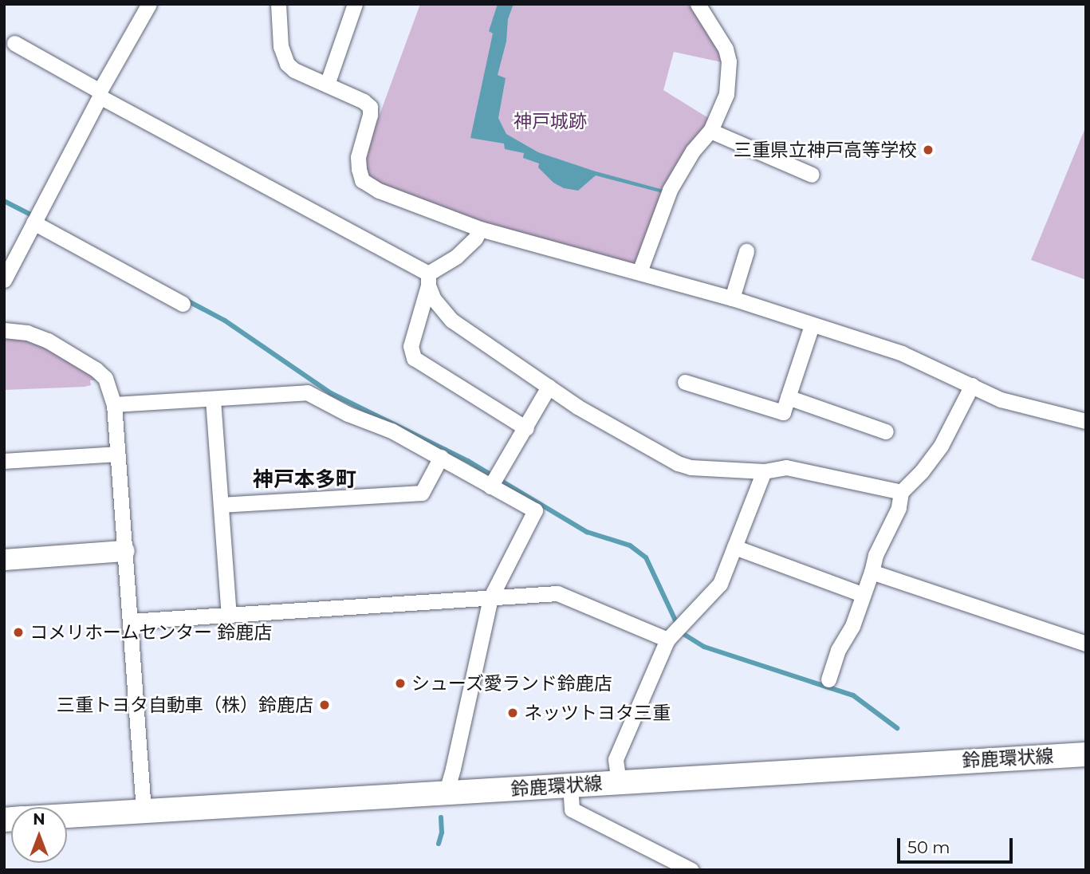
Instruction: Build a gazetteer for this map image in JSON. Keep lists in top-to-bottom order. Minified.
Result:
{"streets":{"main road":["鈴鹿環状線"]},"districts":["神戸本多町"],"parks":["神戸城跡"],"places":["三重県立神戸高等学校","コメリホームセンター 鈴鹿店","シューズ愛ランド鈴鹿店","三重トヨタ自動車（株）鈴鹿店","ネッツトヨタ三重"],"scale_bar":"50 m","north":"top"}
